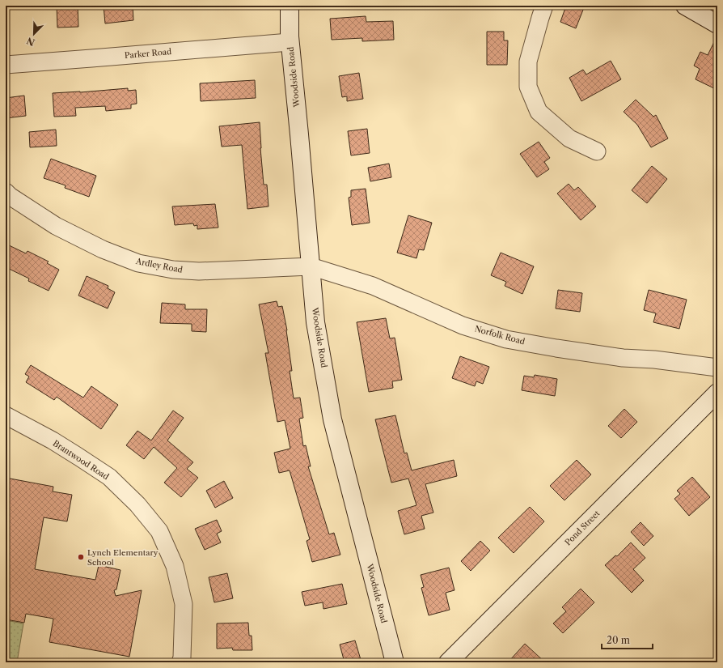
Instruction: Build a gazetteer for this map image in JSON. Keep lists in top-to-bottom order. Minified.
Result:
{"streets":{"street":["Parker Road","Woodside Road","Ardley Road","Norfolk Road","Brantwood Road","Pond Street"]},"crossings":[["Parker Road","Woodside Road"],["Woodside Road","Ardley Road"],["Woodside Road","Norfolk Road"],["Ardley Road","Norfolk Road"]],"places":["Lynch Elementary School"],"scale_bar":"20 m","north":"bottom left"}
